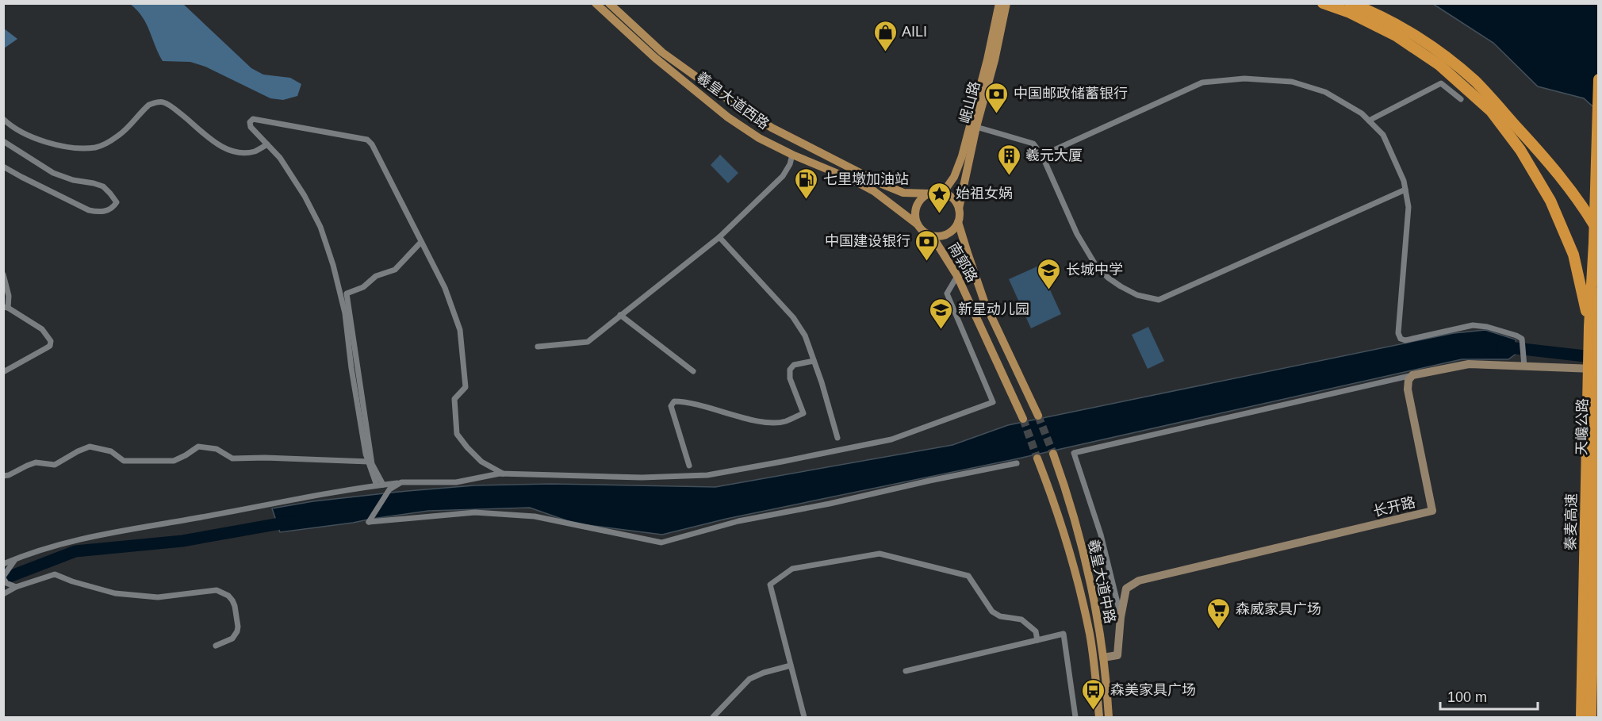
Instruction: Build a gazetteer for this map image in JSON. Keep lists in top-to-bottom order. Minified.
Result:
{"streets":{"highway":["天巉公路","秦麦高速"],"main road":["羲皇大道西路","岷山路","南郭路","羲皇大道中路"],"street":["长开路"]},"crossings":[["羲皇大道西路","岷山路"],["羲皇大道西路","南郭路"],["岷山路","南郭路"],["天巉公路","秦麦高速"],["长开路","羲皇大道中路"]],"places":{"shop":["AILI"],"bank":["中国邮政储蓄银行","中国建设银行"],"building":["羲元大厦"],"fuel station":["七里墩加油站"],"place":["始祖女娲"],"school or university":["长城中学","新星动儿园"],"supermarket":["森威家具广场"],"bus stop":["森美家具广场"]},"scale_bar":"100 m"}
